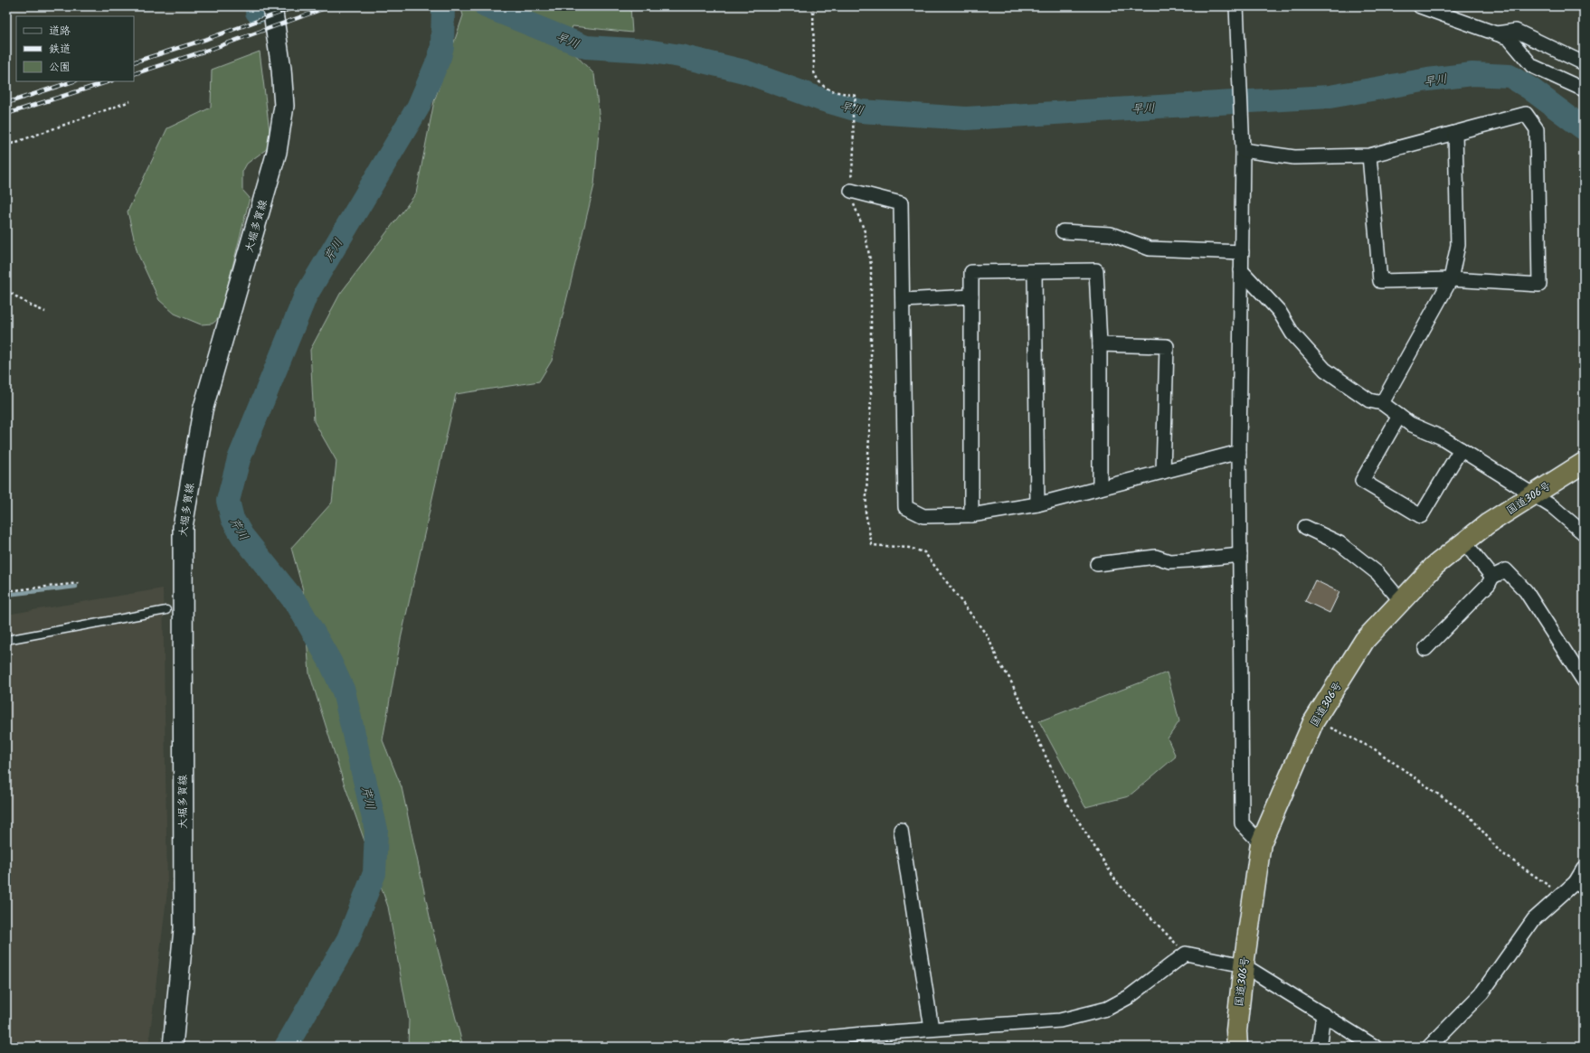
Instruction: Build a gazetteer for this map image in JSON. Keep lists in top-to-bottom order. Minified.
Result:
{"streets":{"highway":["国道306号"],"main road":["大堀多賀線"]},"water":["早川","芹川"],"legend":["道路","鉄道","公園"]}
